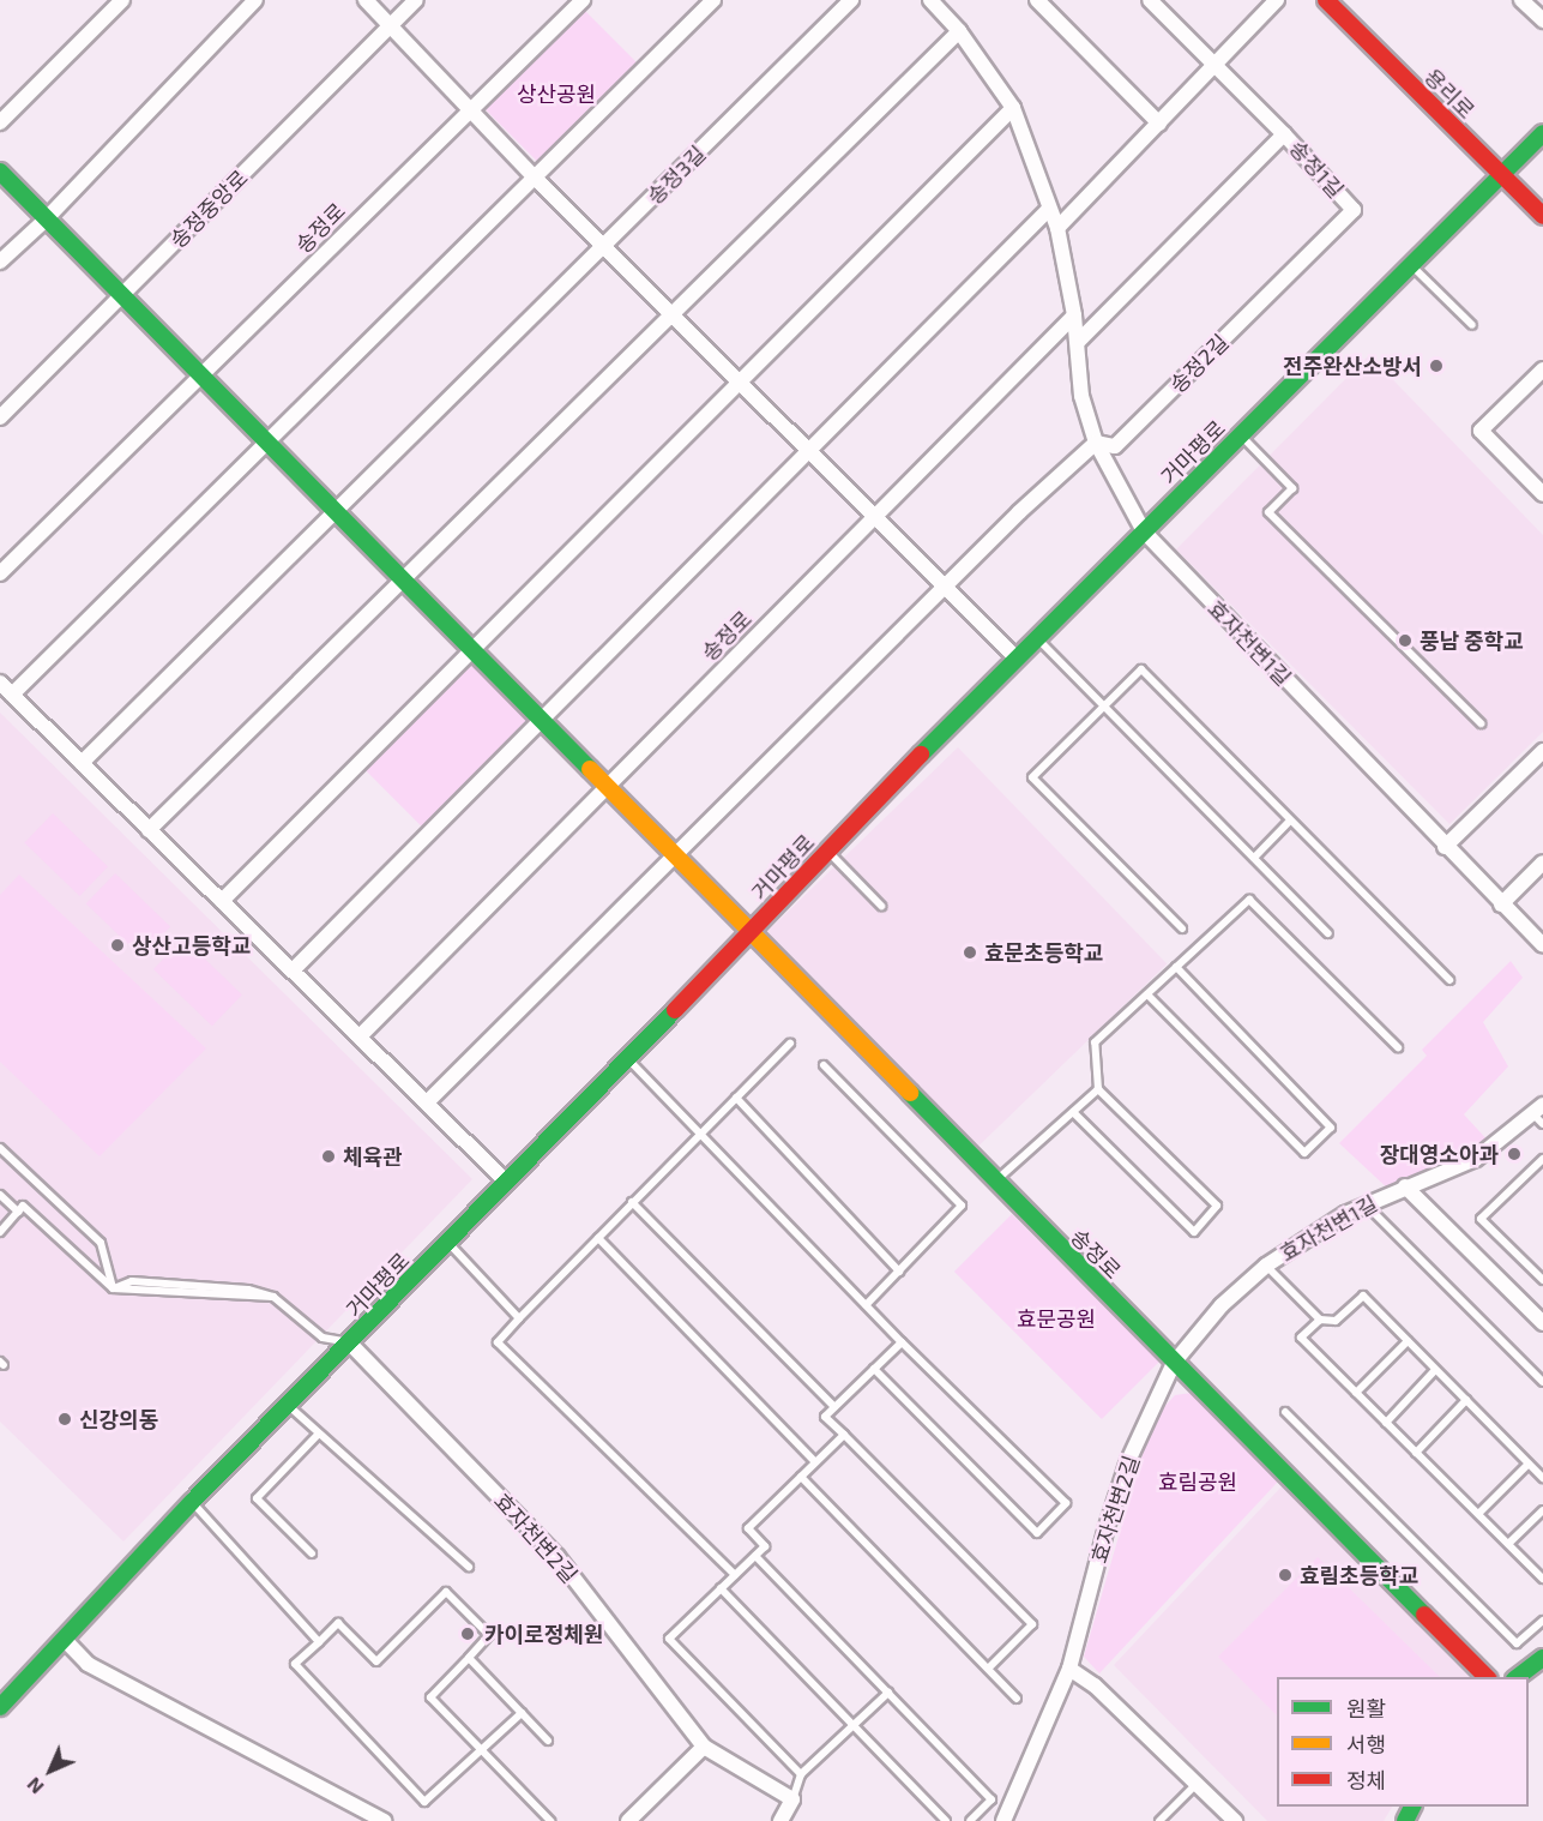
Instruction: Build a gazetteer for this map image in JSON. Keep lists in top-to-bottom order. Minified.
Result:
{"streets":{"street":["용리로","송정1길","송정3길","송정중앙로","송정로","송정2길","거마평로","효자천변1길","효자천변2길"]},"crossings":[["용리로","거마평로"],["송정1길","송정2길"],["송정중앙로","송정로"],["송정로","거마평로"],["송정로","효자천변1길"],["송정로","효자천변2길"],["거마평로","효자천변1길"],["거마평로","효자천변2길"],["효자천변1길","효자천변2길"]],"parks":["상산공원","효문공원","효림공원"],"places":["전주완산소방서","풍남 중학교","상산고등학교","효문초등학교","장대영소아과","체육관","신강의동","효림초등학교","카이로정체원"],"legend":["원활","서행","정체"],"north":"bottom left"}
